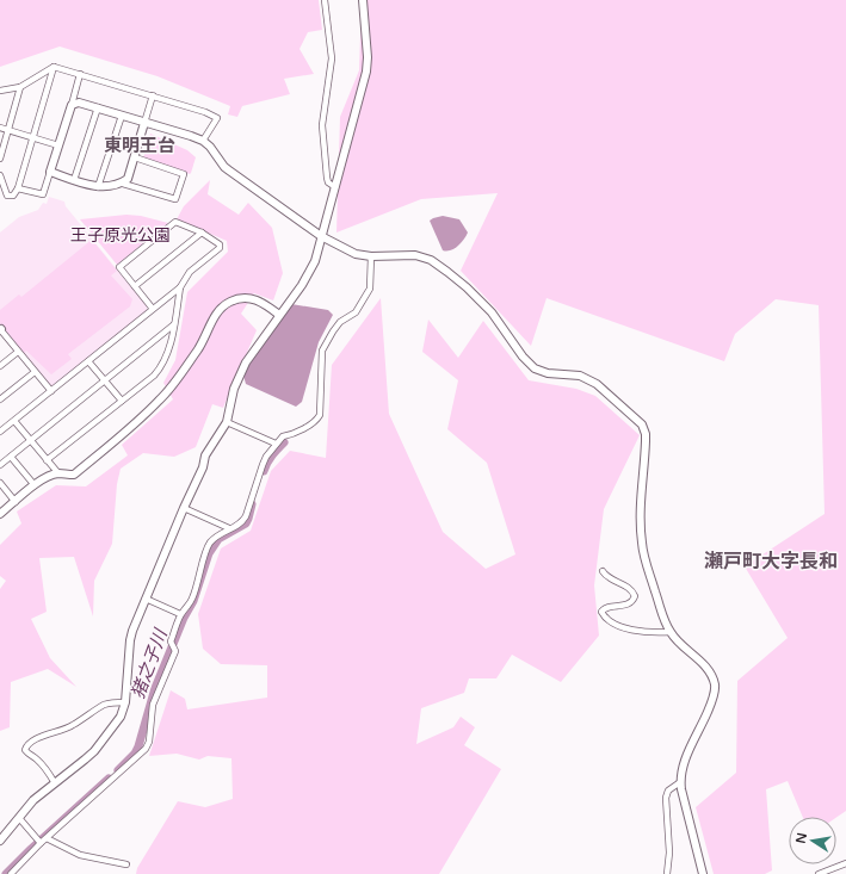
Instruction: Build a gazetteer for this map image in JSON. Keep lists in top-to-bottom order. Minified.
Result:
{"districts":["東明王台","瀬戸町大字長和"],"water":["猪之子川"],"parks":["王子原光公園"],"north":"left"}
